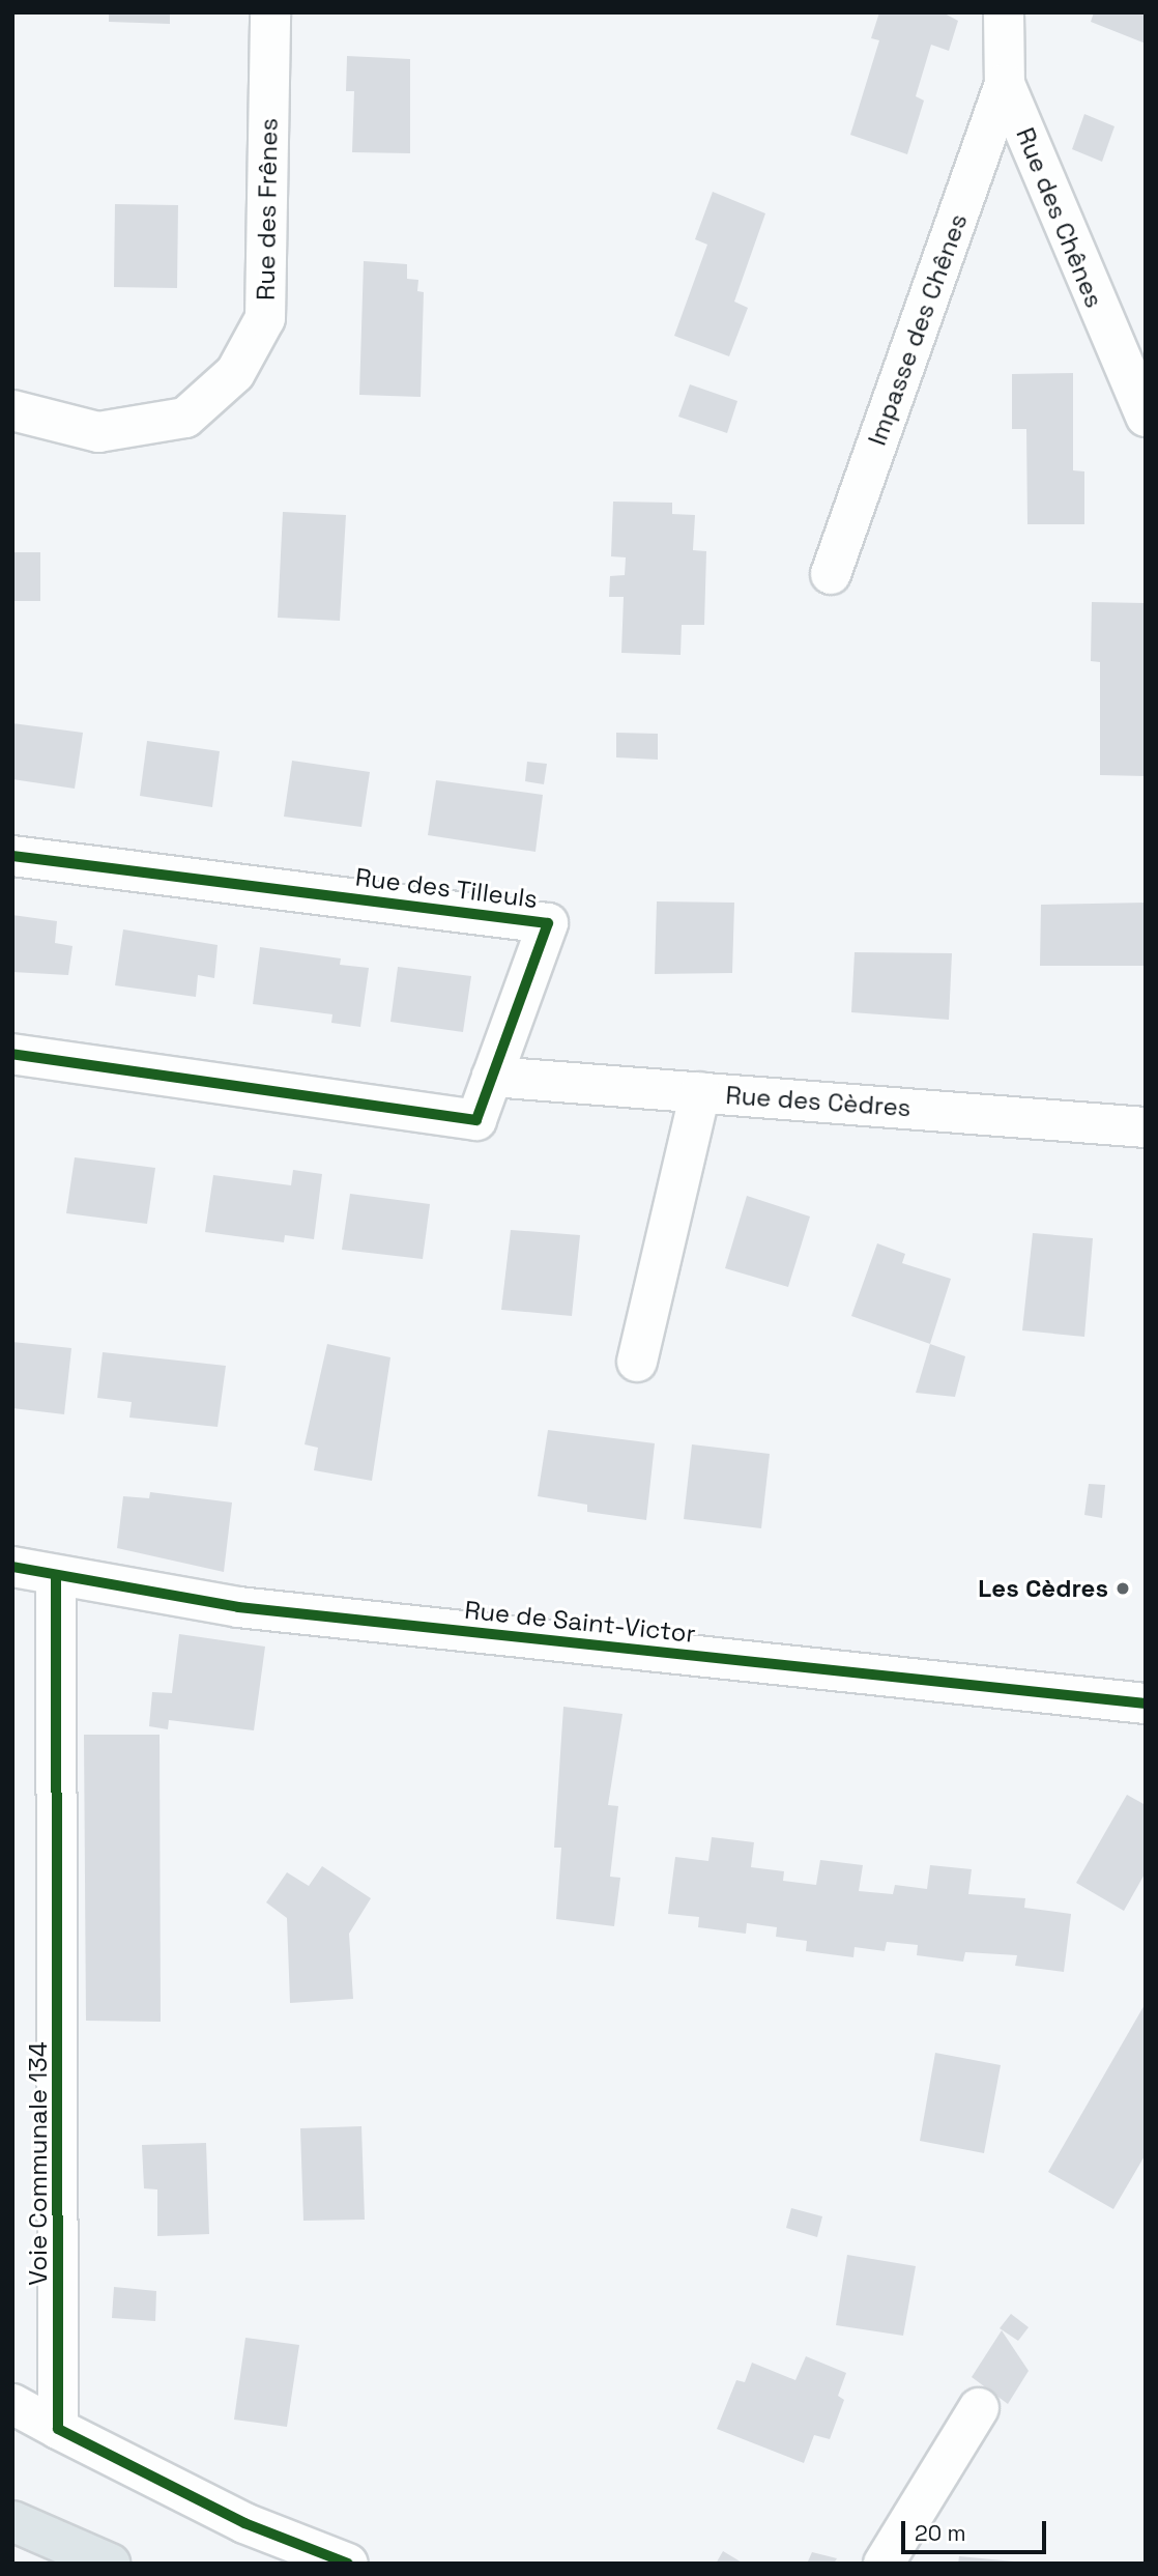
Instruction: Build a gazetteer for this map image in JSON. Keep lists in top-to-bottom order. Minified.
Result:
{"streets":{"street":["Rue des Frênes","Rue des Chênes","Impasse des Chênes","Rue des Tilleuls","Rue des Cèdres","Rue de Saint-Victor","Voie Communale 134"]},"crossings":[["Rue des Chênes","Impasse des Chênes"],["Rue des Tilleuls","Rue des Cèdres"],["Rue de Saint-Victor","Voie Communale 134"]],"places":["Les Cèdres"],"scale_bar":"20 m"}
